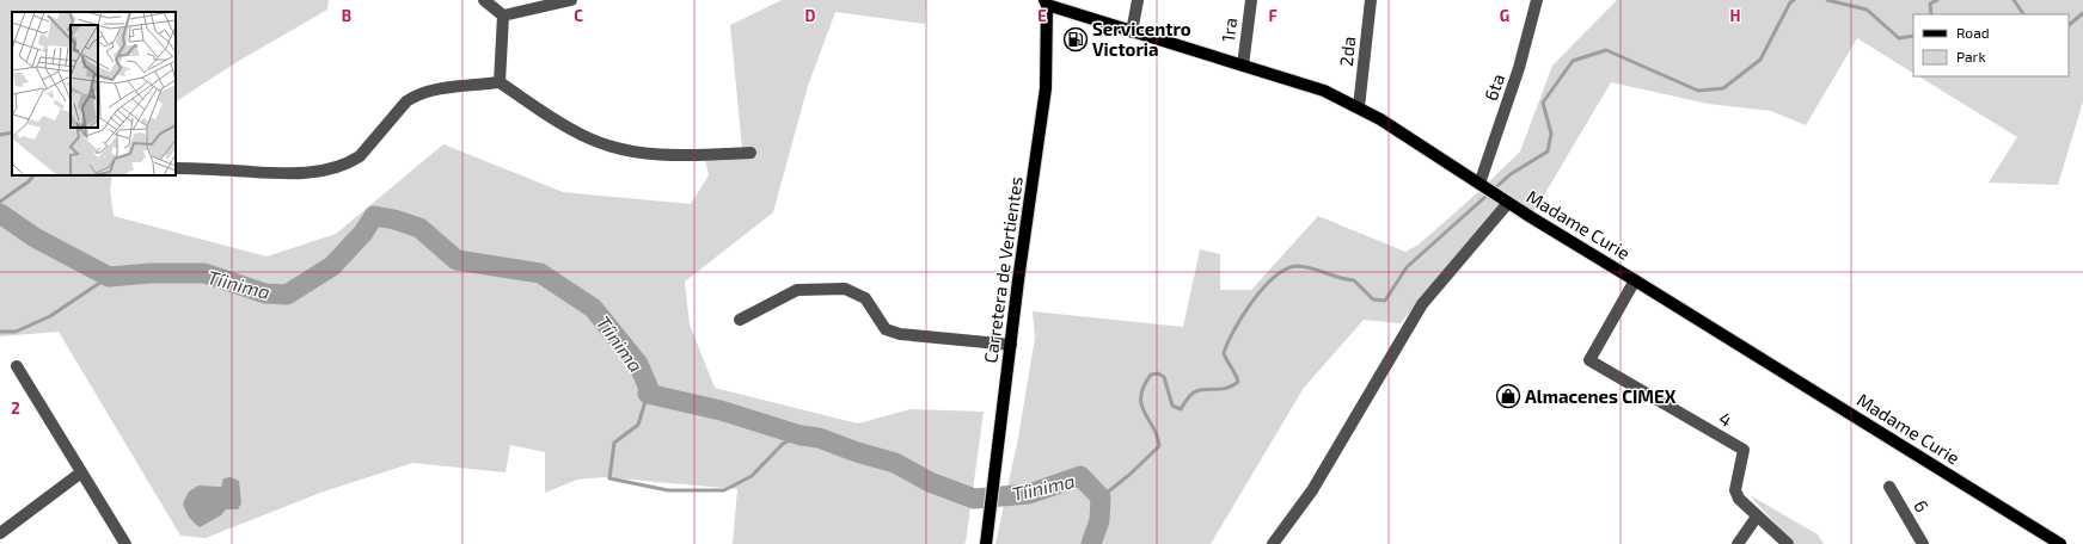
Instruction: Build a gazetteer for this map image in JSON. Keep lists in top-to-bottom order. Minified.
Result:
{"streets":{"main road":["Madame Curie","Carretera de Vertientes"],"street":["1ra","2da","6ta","4","6"]},"crossings":[["1ra","Madame Curie"],["2da","Madame Curie"],["6ta","Madame Curie"],["Madame Curie","Carretera de Vertientes"],["Madame Curie","4"]],"water":["Tíinima"],"places":{"fuel station":["Servicentro Victoria"],"shop":["Almacenes CIMEX"]},"legend":["Road","Park"],"grid":{"columns":["B","C","D","E","F","G","H"],"rows":["2"]}}
